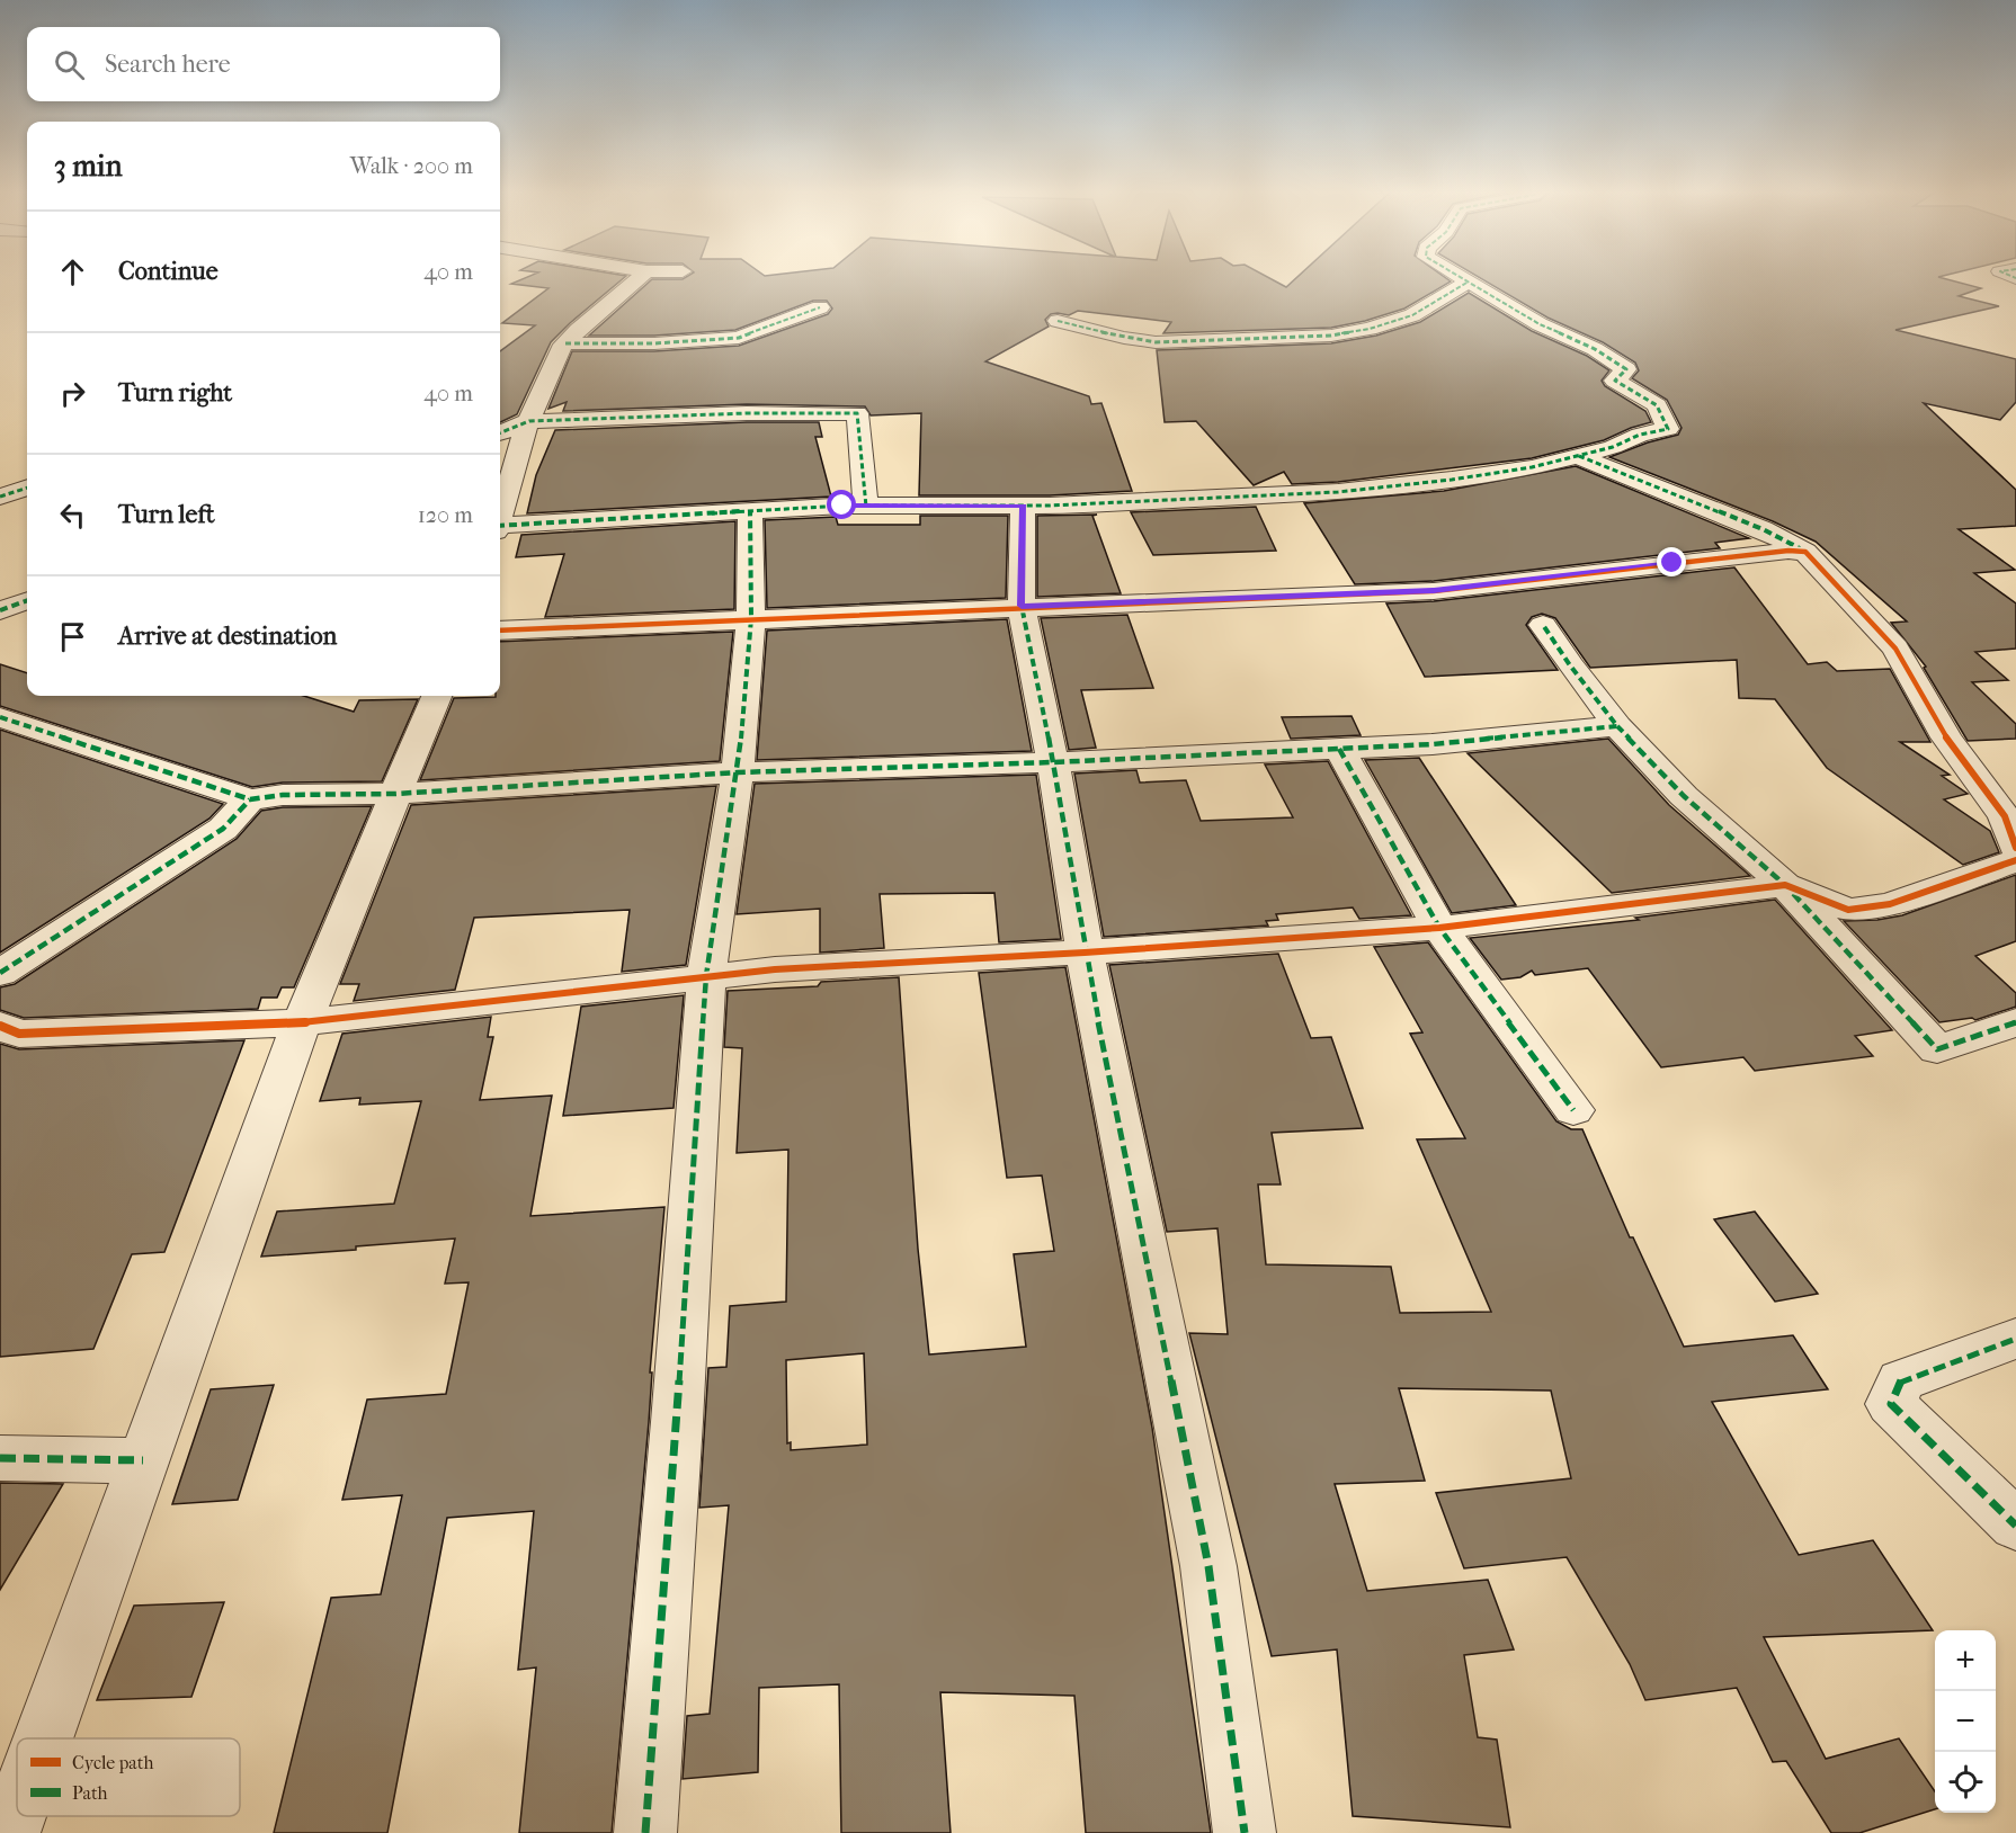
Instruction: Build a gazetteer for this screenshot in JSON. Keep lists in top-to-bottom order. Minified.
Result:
{"legend":["Cycle path","Path"],"page":{"search":"Search here","heading":["3 min","Walk · 200 m"],"list":[["Continue","40 m"],["Turn right","40 m"],["Turn left","120 m"],"Arrive at destination"],"map_buttons":["+","−"]}}
